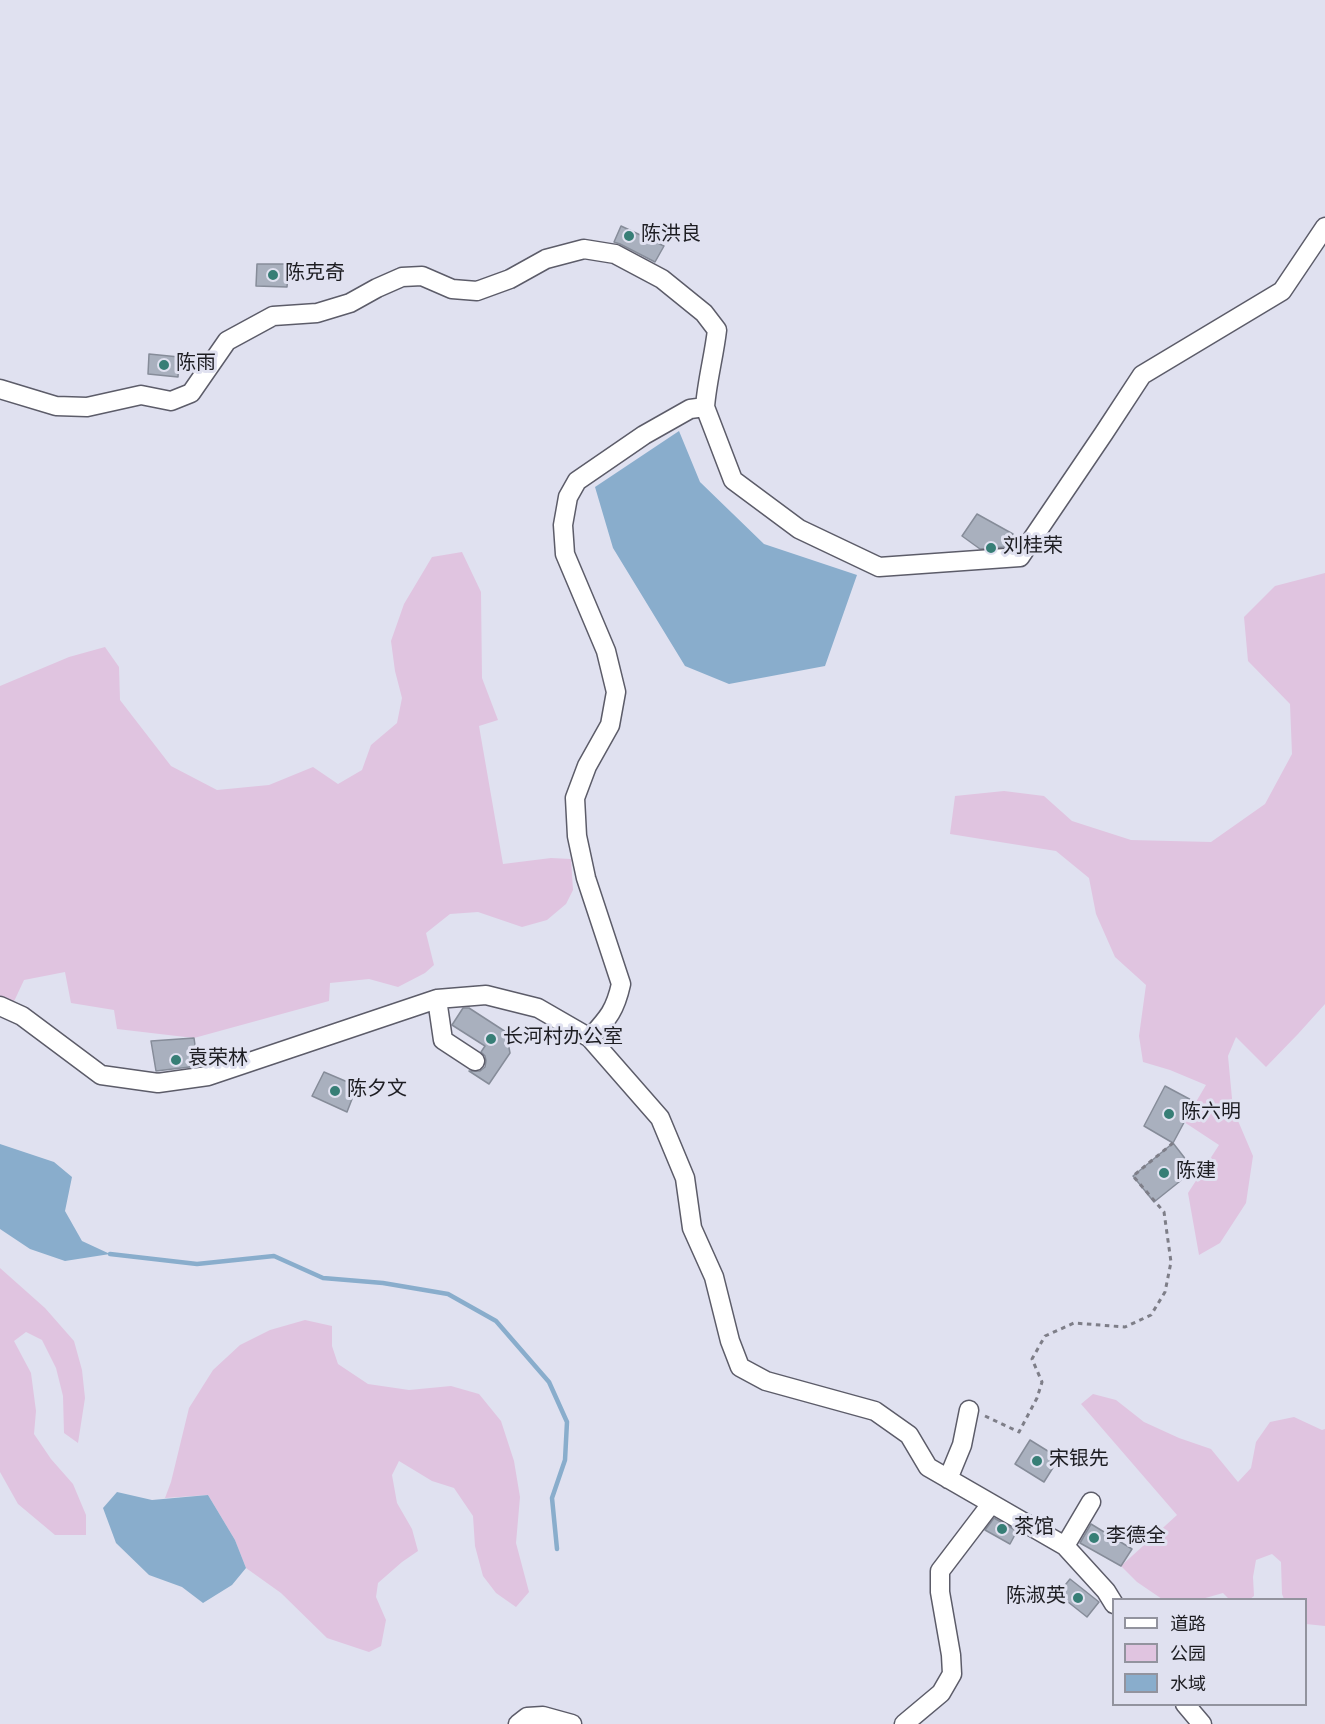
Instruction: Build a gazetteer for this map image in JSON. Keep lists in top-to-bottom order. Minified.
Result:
{"places":["陈洪良","陈克奇","陈雨","刘桂荣","长河村办公室","袁荣林","陈夕文","陈六明","陈建","宋银先","茶馆","李德全","陈淑英"],"legend":["道路","公园","水域"]}
